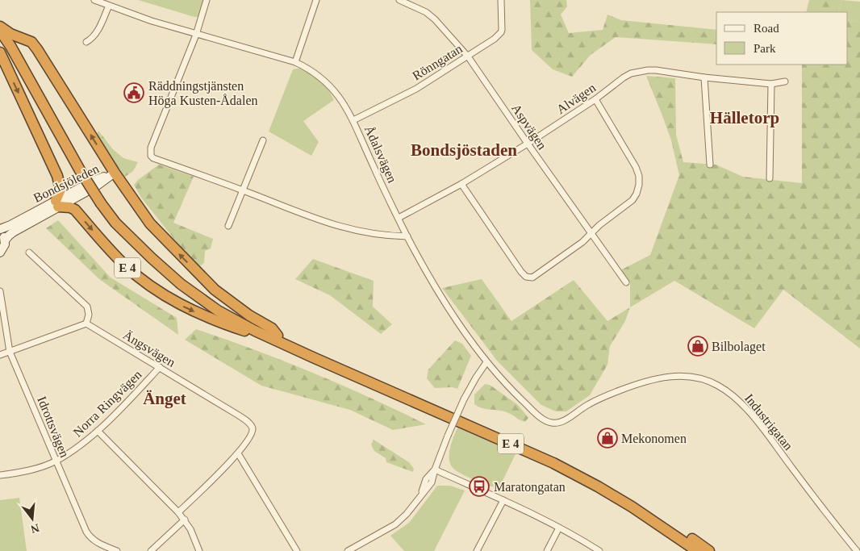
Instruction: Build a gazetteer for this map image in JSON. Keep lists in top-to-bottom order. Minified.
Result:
{"streets":{"highway":["E 4"],"main road":["Bondsjöleden"],"street":["Rönngatan","Alvägen","Aspvägen","Ådalsvägen","Ängsvägen","Norra Ringvägen","Industrigatan","Idrottsvägen"]},"crossings":[["Rönngatan","Aspvägen"],["Rönngatan","Ådalsvägen"],["Alvägen","Aspvägen"],["Alvägen","Ådalsvägen"],["Ådalsvägen","Industrigatan"],["Bondsjöleden","E 4"],["Ängsvägen","Norra Ringvägen"],["Norra Ringvägen","Idrottsvägen"]],"districts":["Hälletorp","Bondsjöstaden","Änget"],"places":{"public building":["Räddningstjänsten Höga Kusten-Ådalen"],"shop":["Bilbolaget","Mekonomen"],"bus stop":["Maratongatan"]},"legend":["Road","Park"],"north":"bottom"}
